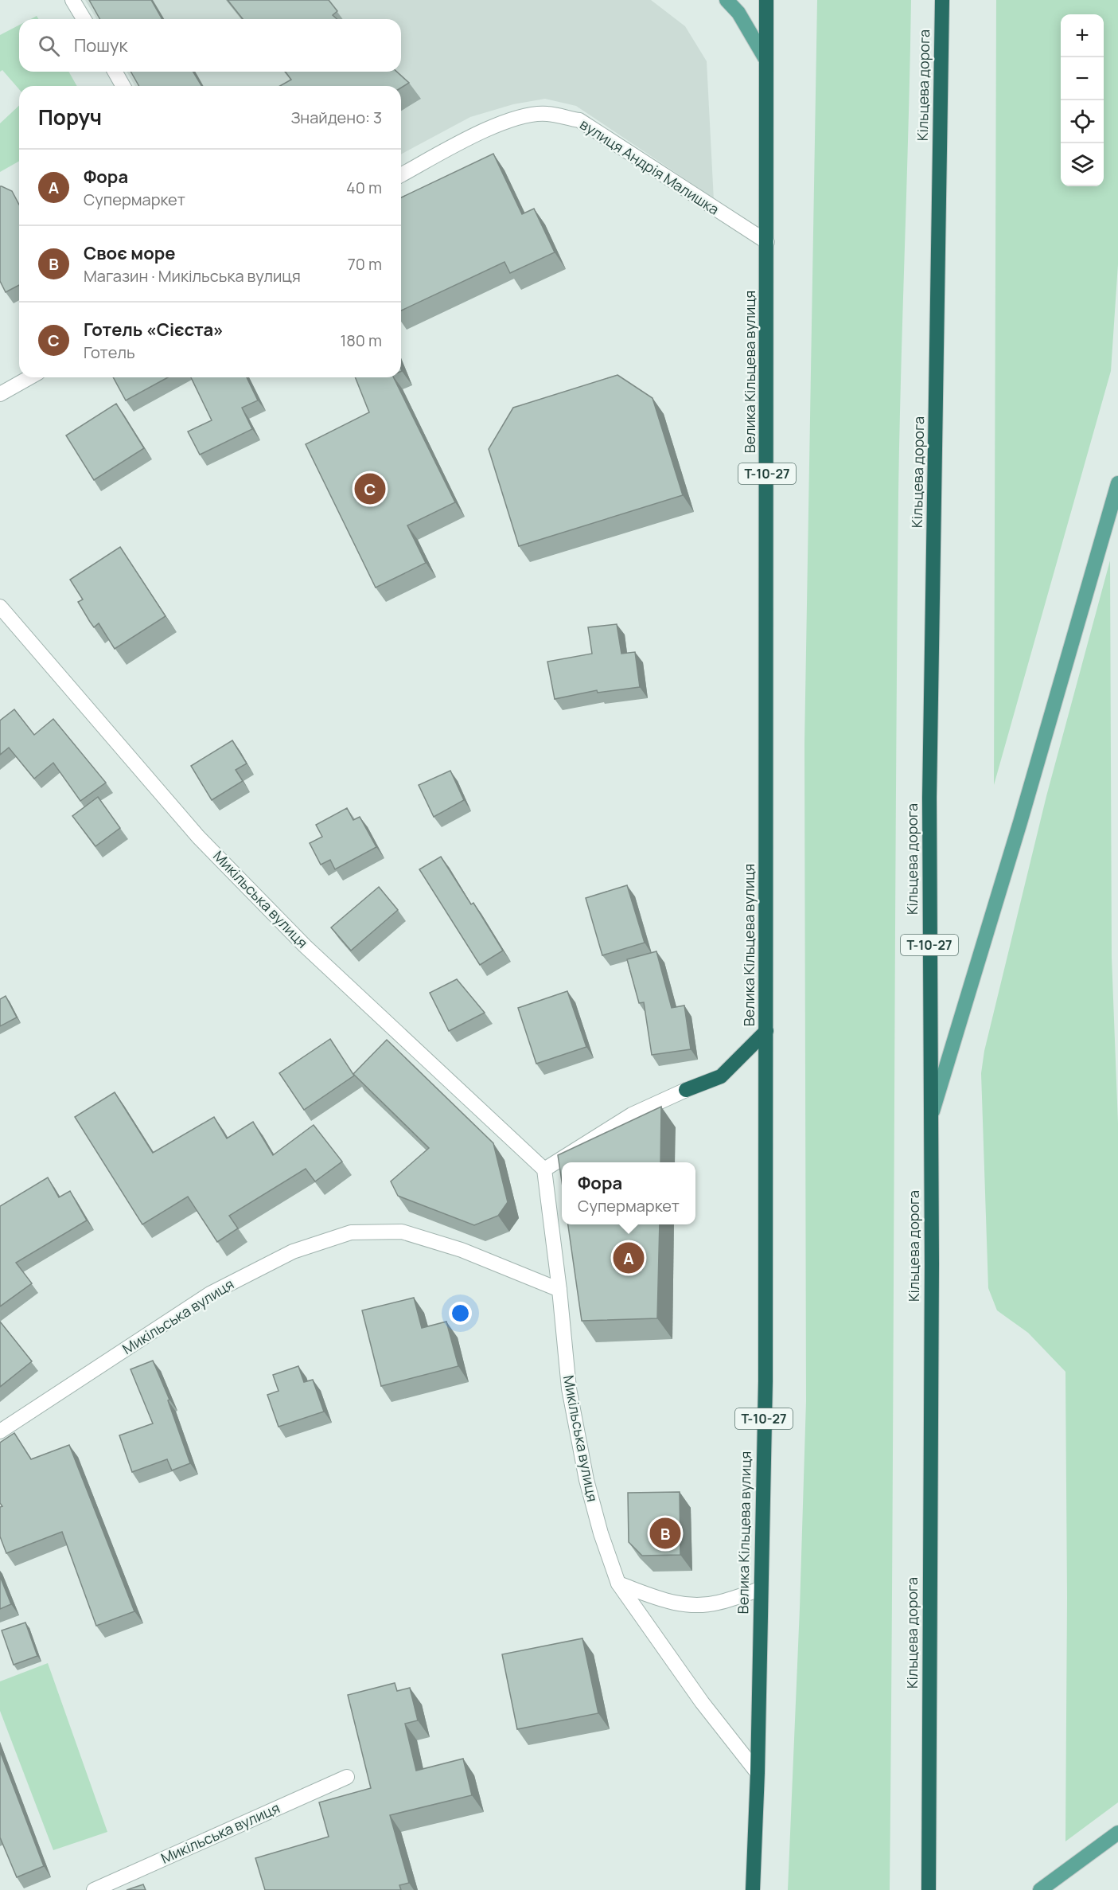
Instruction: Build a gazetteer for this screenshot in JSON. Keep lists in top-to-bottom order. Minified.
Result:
{"streets":{"highway":["Кільцева дорога","Велика Кільцева вулиця","Т-10-27"],"street":["вулиця Андрія Малишка","Микільська вулиця"]},"crossings":[["вулиця Андрія Малишка","Велика Кільцева вулиця"],["Велика Кільцева вулиця","Микільська вулиця"]],"page":{"map_buttons":["+","−"],"search":"Пошук","heading":["Поруч","Знайдено: 3"],"list":[{"mark":"A","name":"Фора","note":"Супермаркет","value":"40 m"},{"mark":"B","name":"Своє море","note":"Магазин · Микільська вулиця","value":"70 m"},{"mark":"C","name":"Готель «Сієста»","note":"Готель","value":"180 m"}],"pins":["C","A","B"],"popup":["Фора","Супермаркет"]}}
